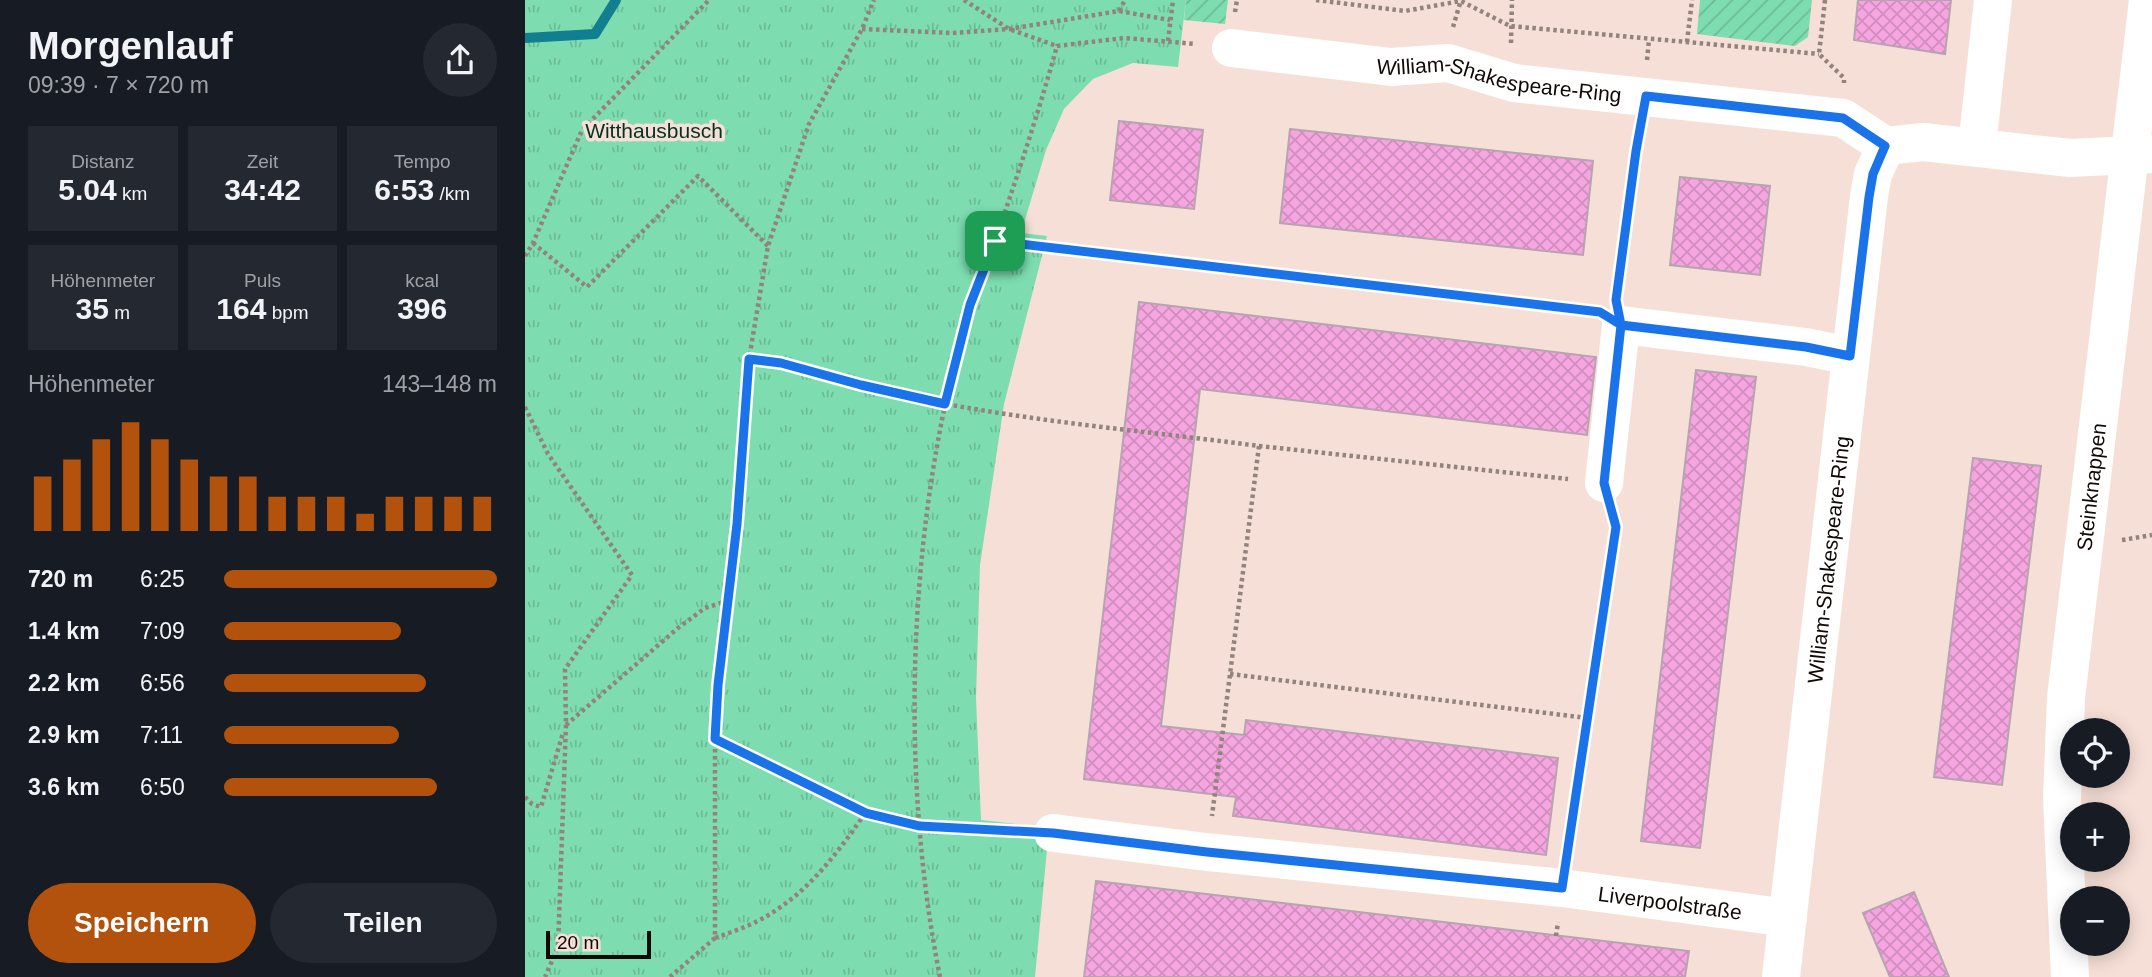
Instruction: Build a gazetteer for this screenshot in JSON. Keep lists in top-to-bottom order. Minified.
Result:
{"streets":{"street":["William-Shakespeare-Ring","Steinknappen","Liverpoolstraße"]},"crossings":[["William-Shakespeare-Ring","Liverpoolstraße"]],"parks":["Witthausbusch"],"scale_bar":"20 m","page":{"heading":["Morgenlauf","09:39 · 7 × 720 m"],"stats":[["Distanz","5.04 km"],["Zeit","34:42"],["Tempo","6:53 /km"],["Höhenmeter","35 m"],["Puls","164 bpm"],["kcal","396"]],"chart":["Höhenmeter","143–148 m"],"list":[{"name":"720 m","note":"6:25"},{"name":"1.4 km","note":"7:09"},{"name":"2.2 km","note":"6:56"},{"name":"2.9 km","note":"7:11"},{"name":"3.6 km","note":"6:50"}],"map_buttons":["+","−"],"buttons":["Speichern","Teilen"],"scale":"20 m"}}
